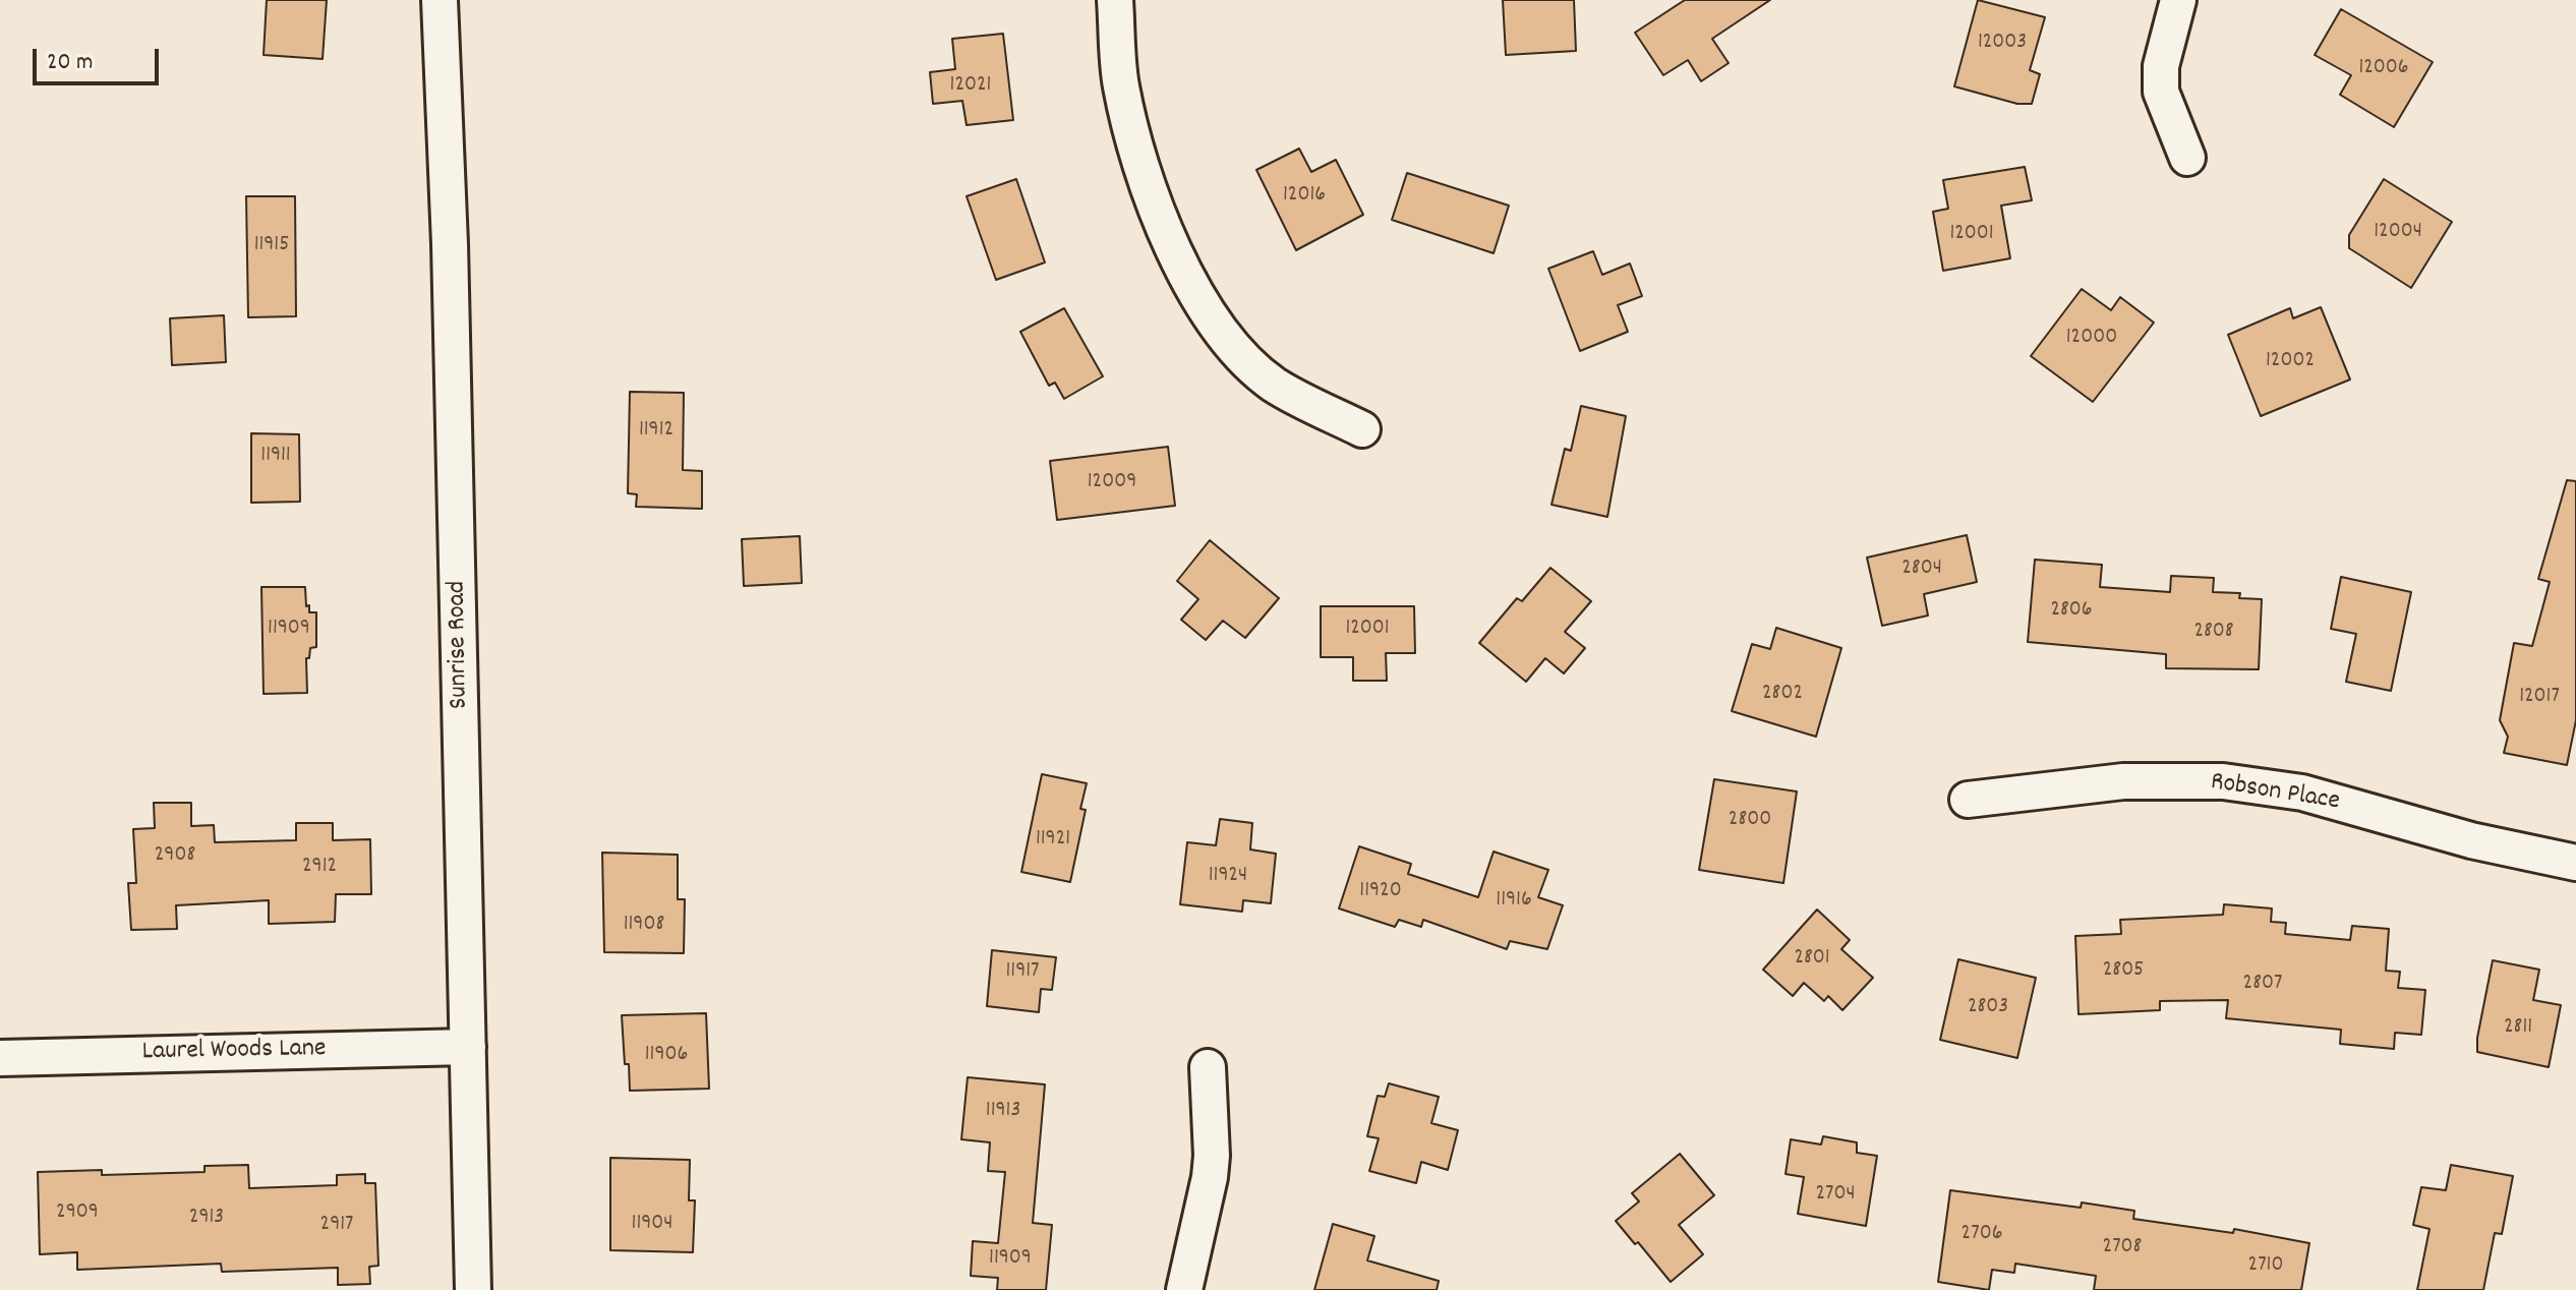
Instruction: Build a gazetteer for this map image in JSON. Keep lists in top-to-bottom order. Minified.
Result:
{"streets":{"street":["Sunrise Road","Robson Place","Laurel Woods Lane"]},"crossings":[["Sunrise Road","Laurel Woods Lane"]],"house_numbers":["12003","12006","12021","12016","12004","12001","11915","12000","12002","11912","11911","12009","2804","2806","11909","12001","2808","2802","12017","2800","11921","2908","2912","11924","11920","11916","11908","2801","2805","11917","2807","2803","2811","11906","11913","2704","2909","2913","11904","2917","2706","2708","11909","2710"],"scale_bar":"20 m"}
